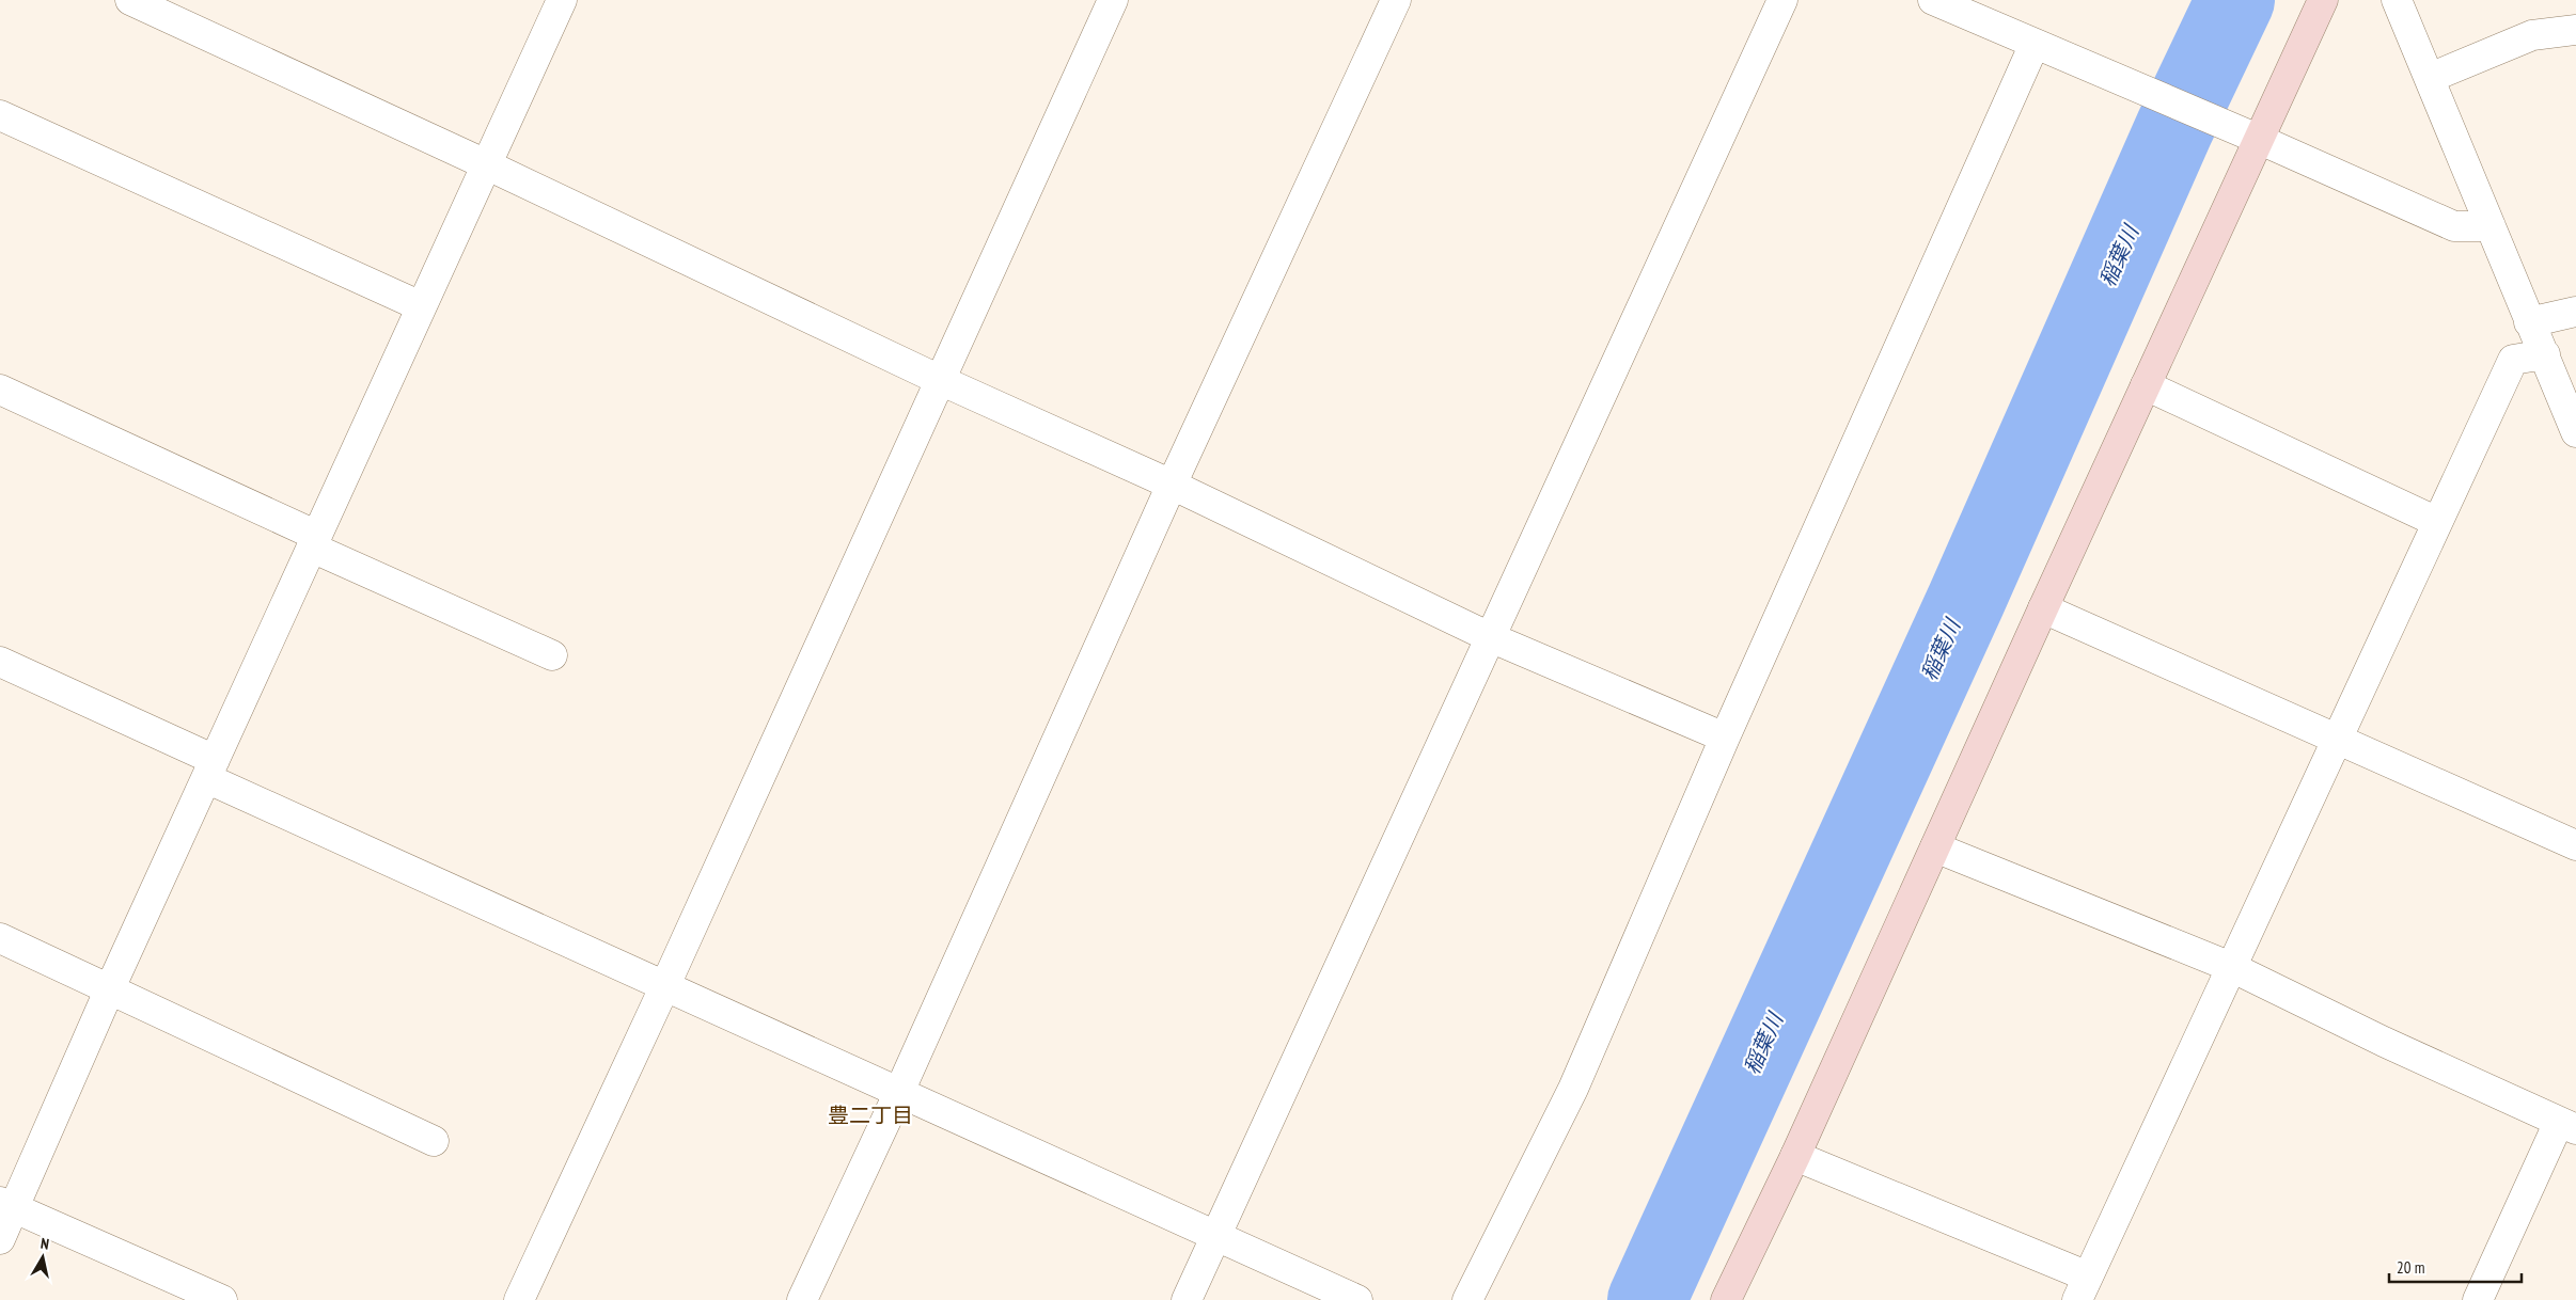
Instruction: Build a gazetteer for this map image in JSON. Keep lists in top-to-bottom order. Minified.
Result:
{"districts":["豊二丁目"],"water":["稲葉川"],"scale_bar":"20 m","north":"top"}
